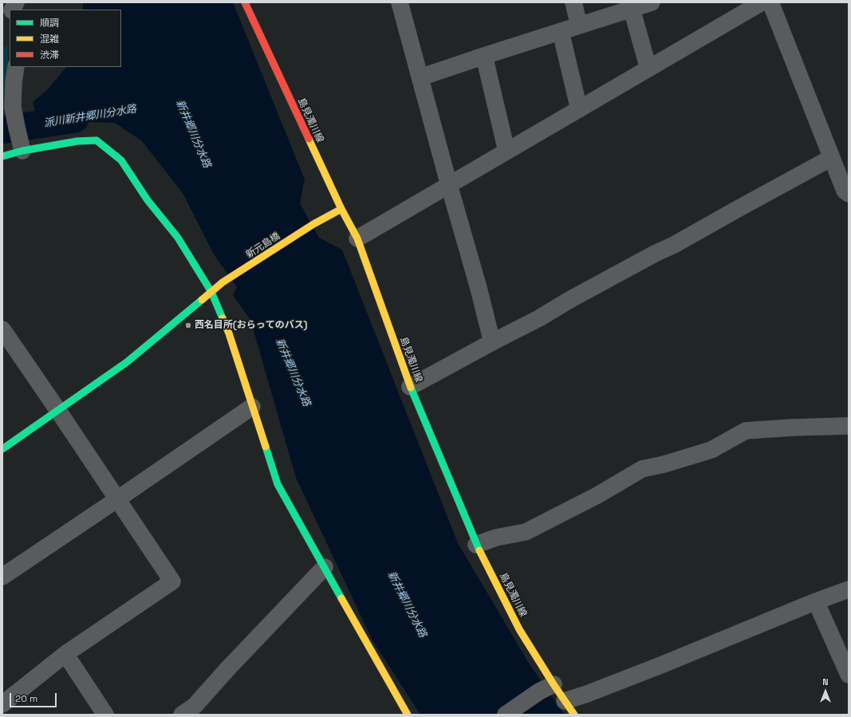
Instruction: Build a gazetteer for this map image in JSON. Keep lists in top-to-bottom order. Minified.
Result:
{"streets":{"street":["島見濁川線","新元島橋"]},"crossings":[["島見濁川線","新元島橋"]],"water":["派川新井郷川分水路","新井郷川分水路"],"places":["西名目所(おらってのバス)"],"legend":["順調","混雑","渋滞"],"scale_bar":"20 m","north":"top"}
